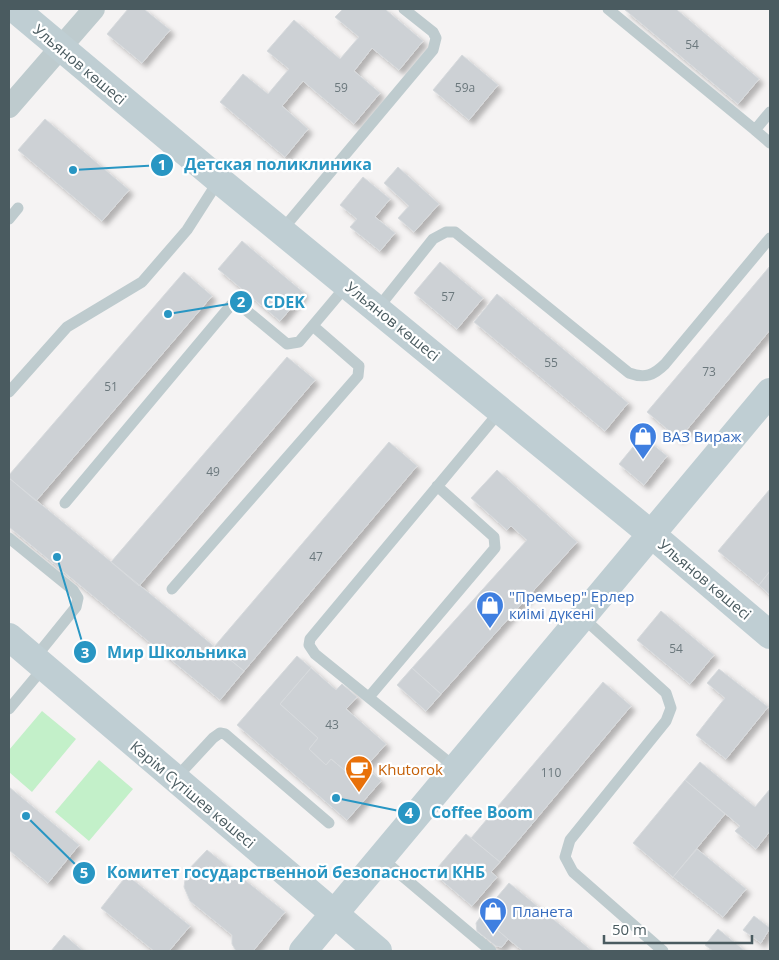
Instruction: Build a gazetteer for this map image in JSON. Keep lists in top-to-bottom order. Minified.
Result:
{"streets":{"street":["Ульянов көшесі","Кәрім Сүтішев көшесі"]},"places":{"other":["Детская поликлиника","CDEK","Мир Школьника","Coffee Boom","Комитет государственной безопасности КНБ"],"shop":["ВАЗ Вираж","\"Премьер\" Ерлер киімі дүкені","Планета"],"cafe":["Khutorok"]},"house_numbers":["54","59","59а","57","55","73","51","49","47","54","43","110"],"scale_bar":"50 m"}
